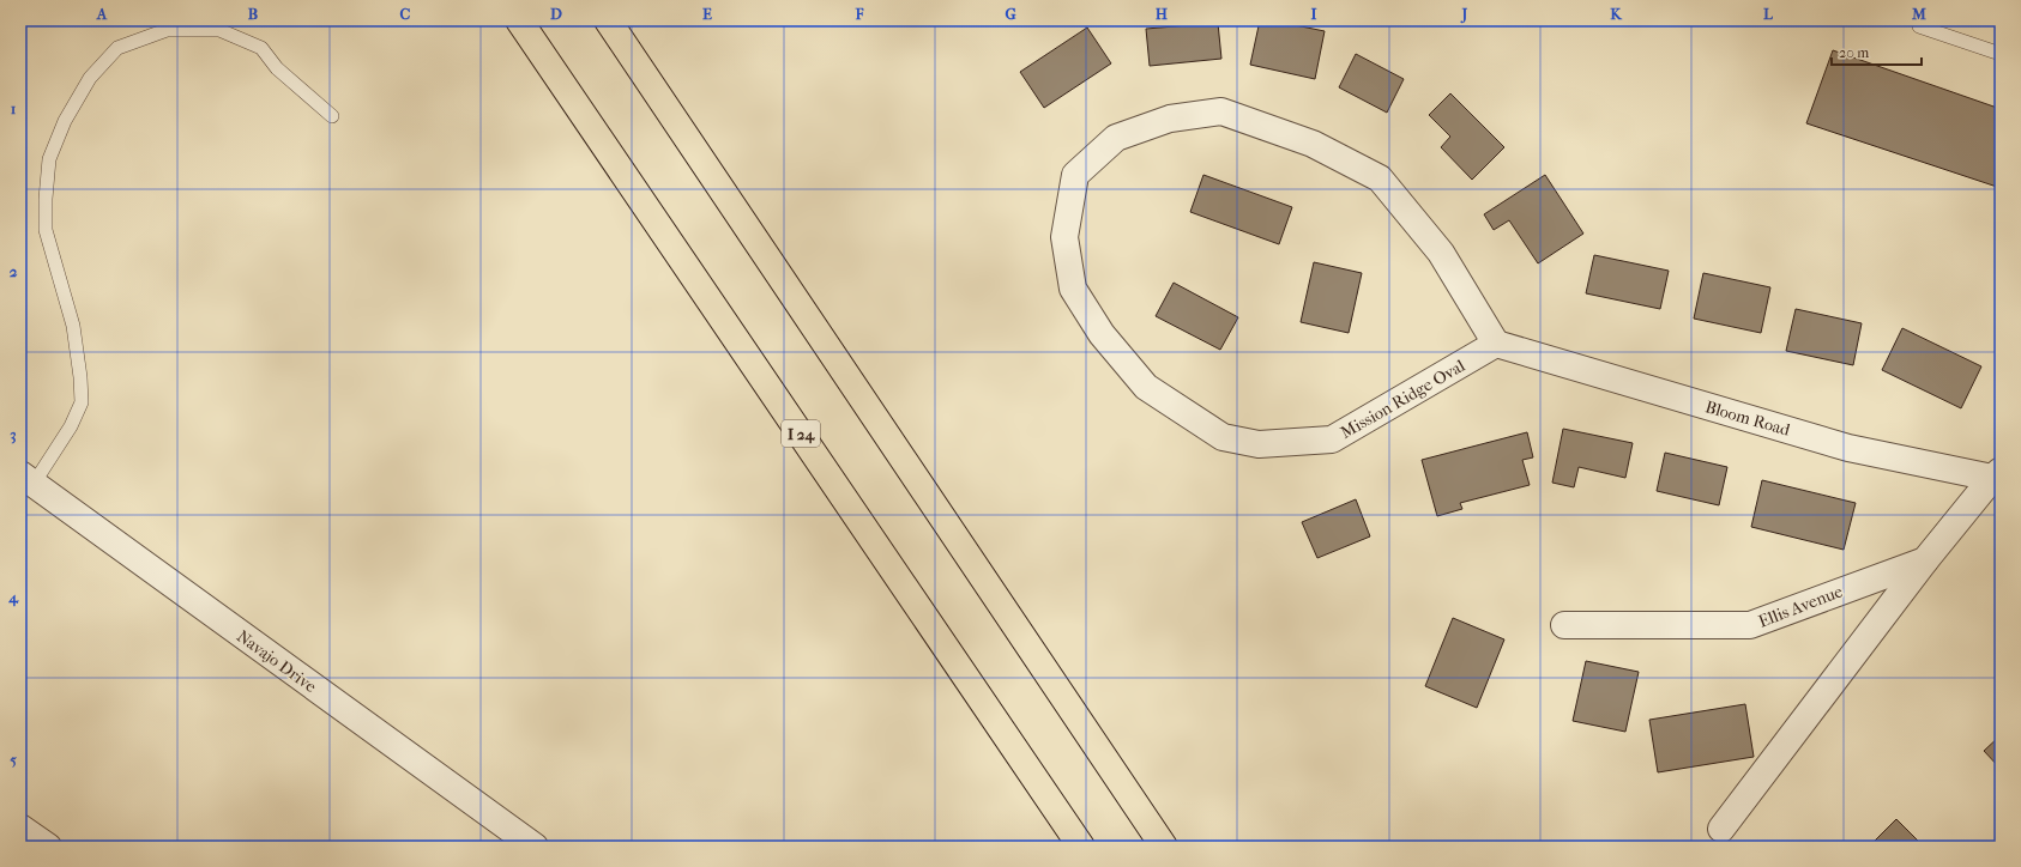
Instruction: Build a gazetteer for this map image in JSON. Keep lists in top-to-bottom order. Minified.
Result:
{"streets":{"highway":["I 24"],"street":["Mission Ridge Oval","Bloom Road","Ellis Avenue","Navajo Drive"]},"crossings":[["Mission Ridge Oval","Bloom Road"]],"scale_bar":"20 m","grid":{"columns":["A","B","C","D","E","F","G","H","I","J","K","L","M"],"rows":["1","2","3","4","5"]}}
